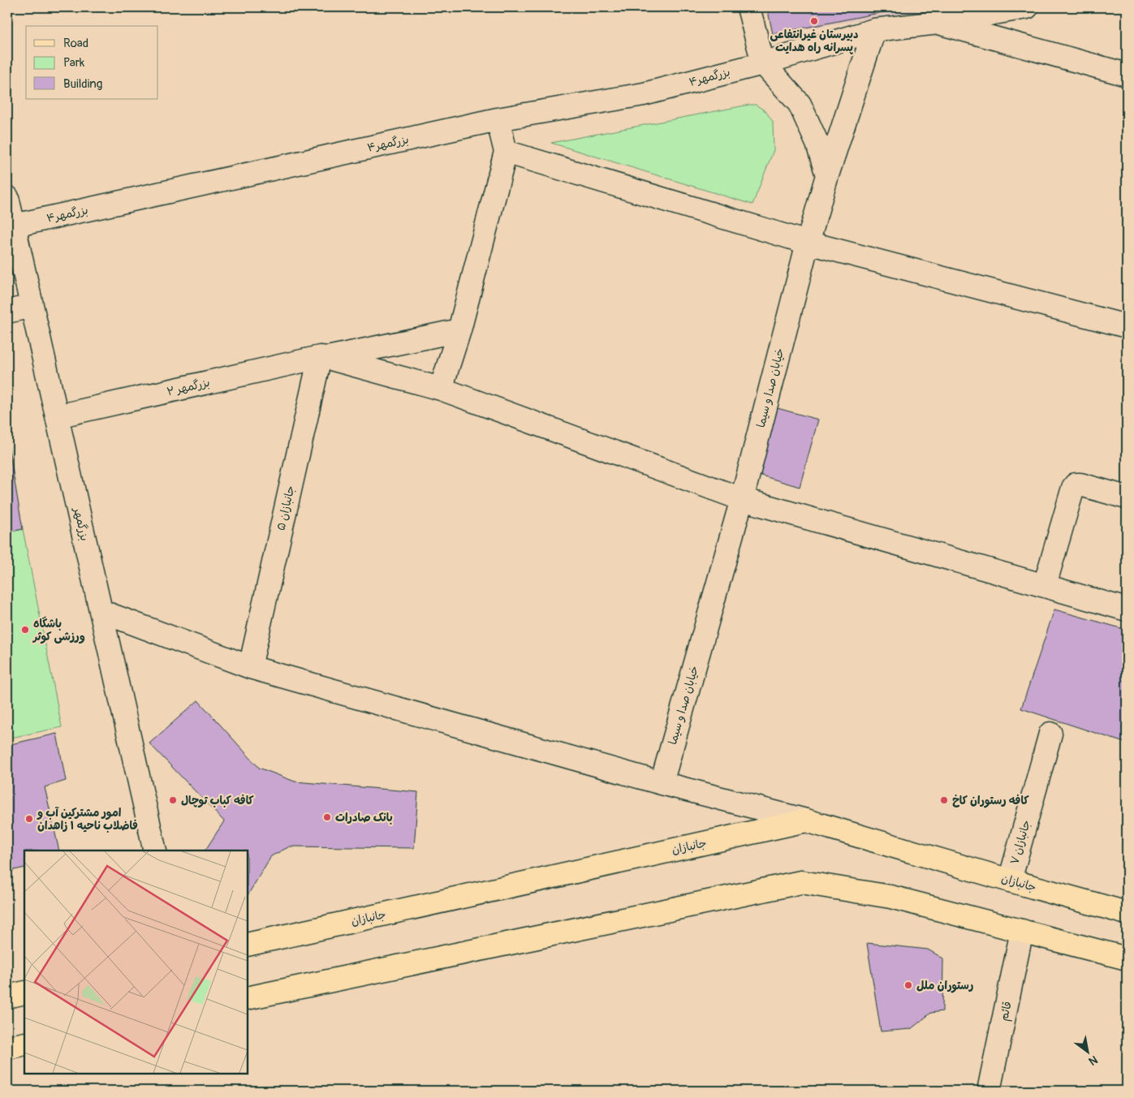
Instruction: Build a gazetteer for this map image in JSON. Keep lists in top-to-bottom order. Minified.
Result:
{"streets":{"main road":["جانبازان"],"street":["بزرگمهر۴","بزرگمهر ۲","خیابان صدا و سیما","جانبازان ۵","بزرگمهر","جانبازان ۷","قائم"]},"crossings":[["بزرگمهر۴","خیابان صدا و سیما"],["بزرگمهر۴","بزرگمهر"],["بزرگمهر ۲","جانبازان ۵"],["بزرگمهر ۲","بزرگمهر"],["جانبازان ۷","جانبازان"]],"places":["دبیرستان غیرانتفاعی پسرانه راه هدایت","باشگاه ورزشی کوثر","کافه کباب توچال","کافه رستوران کاخ","بانک صادرات","امور مشترکین آب و فاضلاب ناحیه ۱ زاهدان","رستوران ملل"],"legend":["Road","Park","Building"],"north":"bottom right"}
